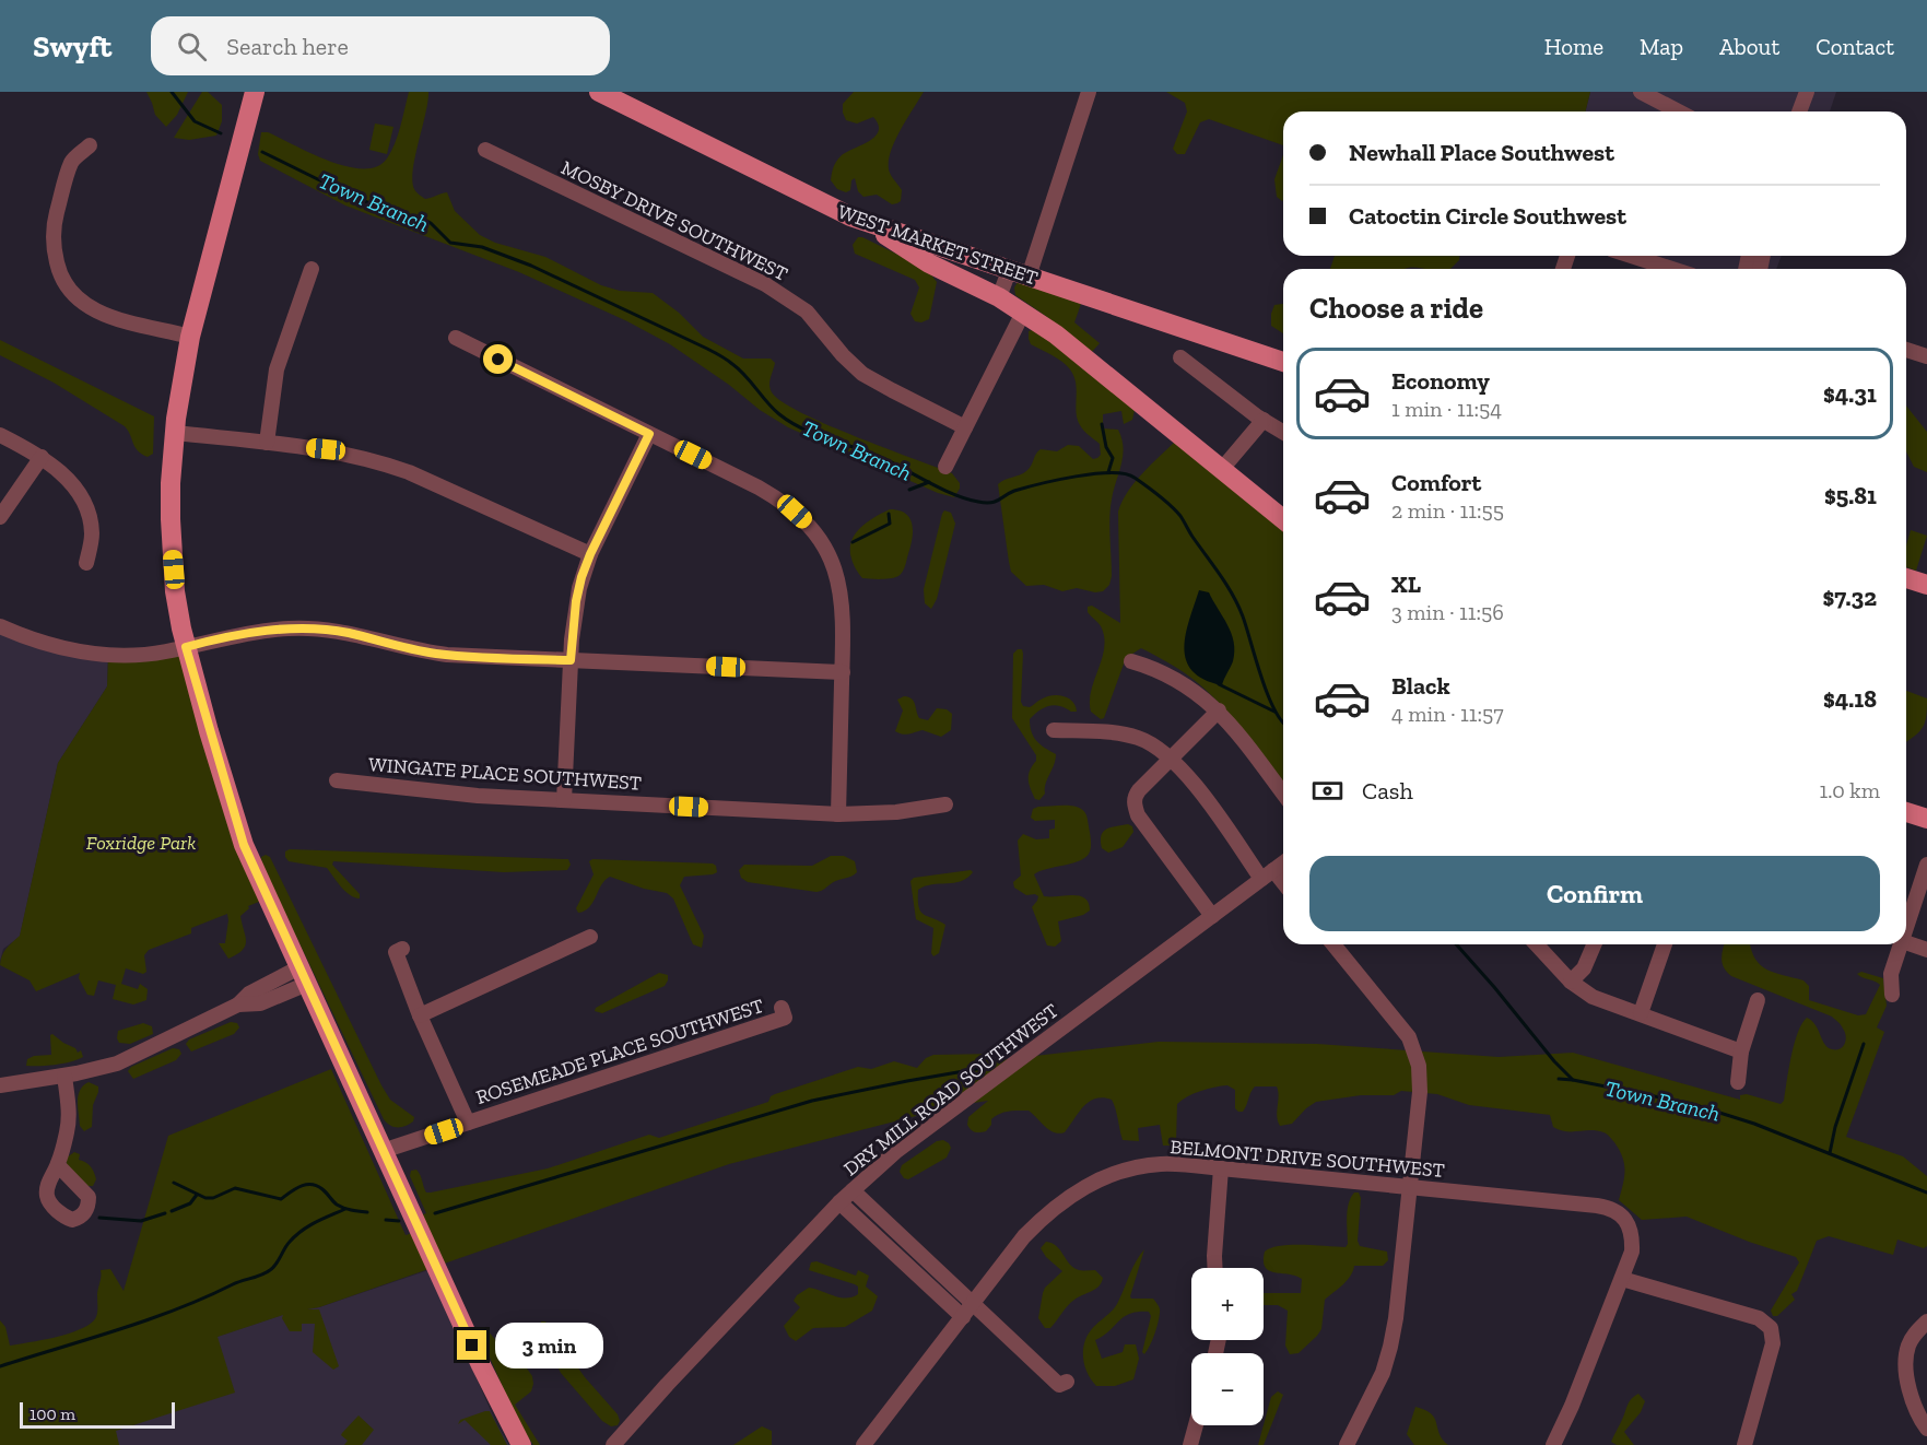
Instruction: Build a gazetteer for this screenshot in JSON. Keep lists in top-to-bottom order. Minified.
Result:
{"streets":{"main road":["WEST MARKET STREET"],"street":["MOSBY DRIVE SOUTHWEST","WINGATE PLACE SOUTHWEST","ROSEMEADE PLACE SOUTHWEST","DRY MILL ROAD SOUTHWEST","BELMONT DRIVE SOUTHWEST"]},"water":["Town Branch"],"parks":["Foxridge Park"],"scale_bar":"100 m","page":{"header":"Swyft","search":"Search here","nav":["Home","Map","About","Contact"],"banner":["Newhall Place Southwest","Catoctin Circle Southwest"],"heading":"Choose a ride","list":[{"name":"Economy","note":"1 min · 11:54","value":"$4.31"},{"name":"Comfort","note":"2 min · 11:55","value":"$5.81"},{"name":"XL","note":"3 min · 11:56","value":"$7.32"},{"name":"Black","note":"4 min · 11:57","value":"$4.18"}],"pay":["Cash","1.0 km"],"buttons":"Confirm","map_buttons":["+","−"],"bubble":"3 min","scale":"100 m"}}
